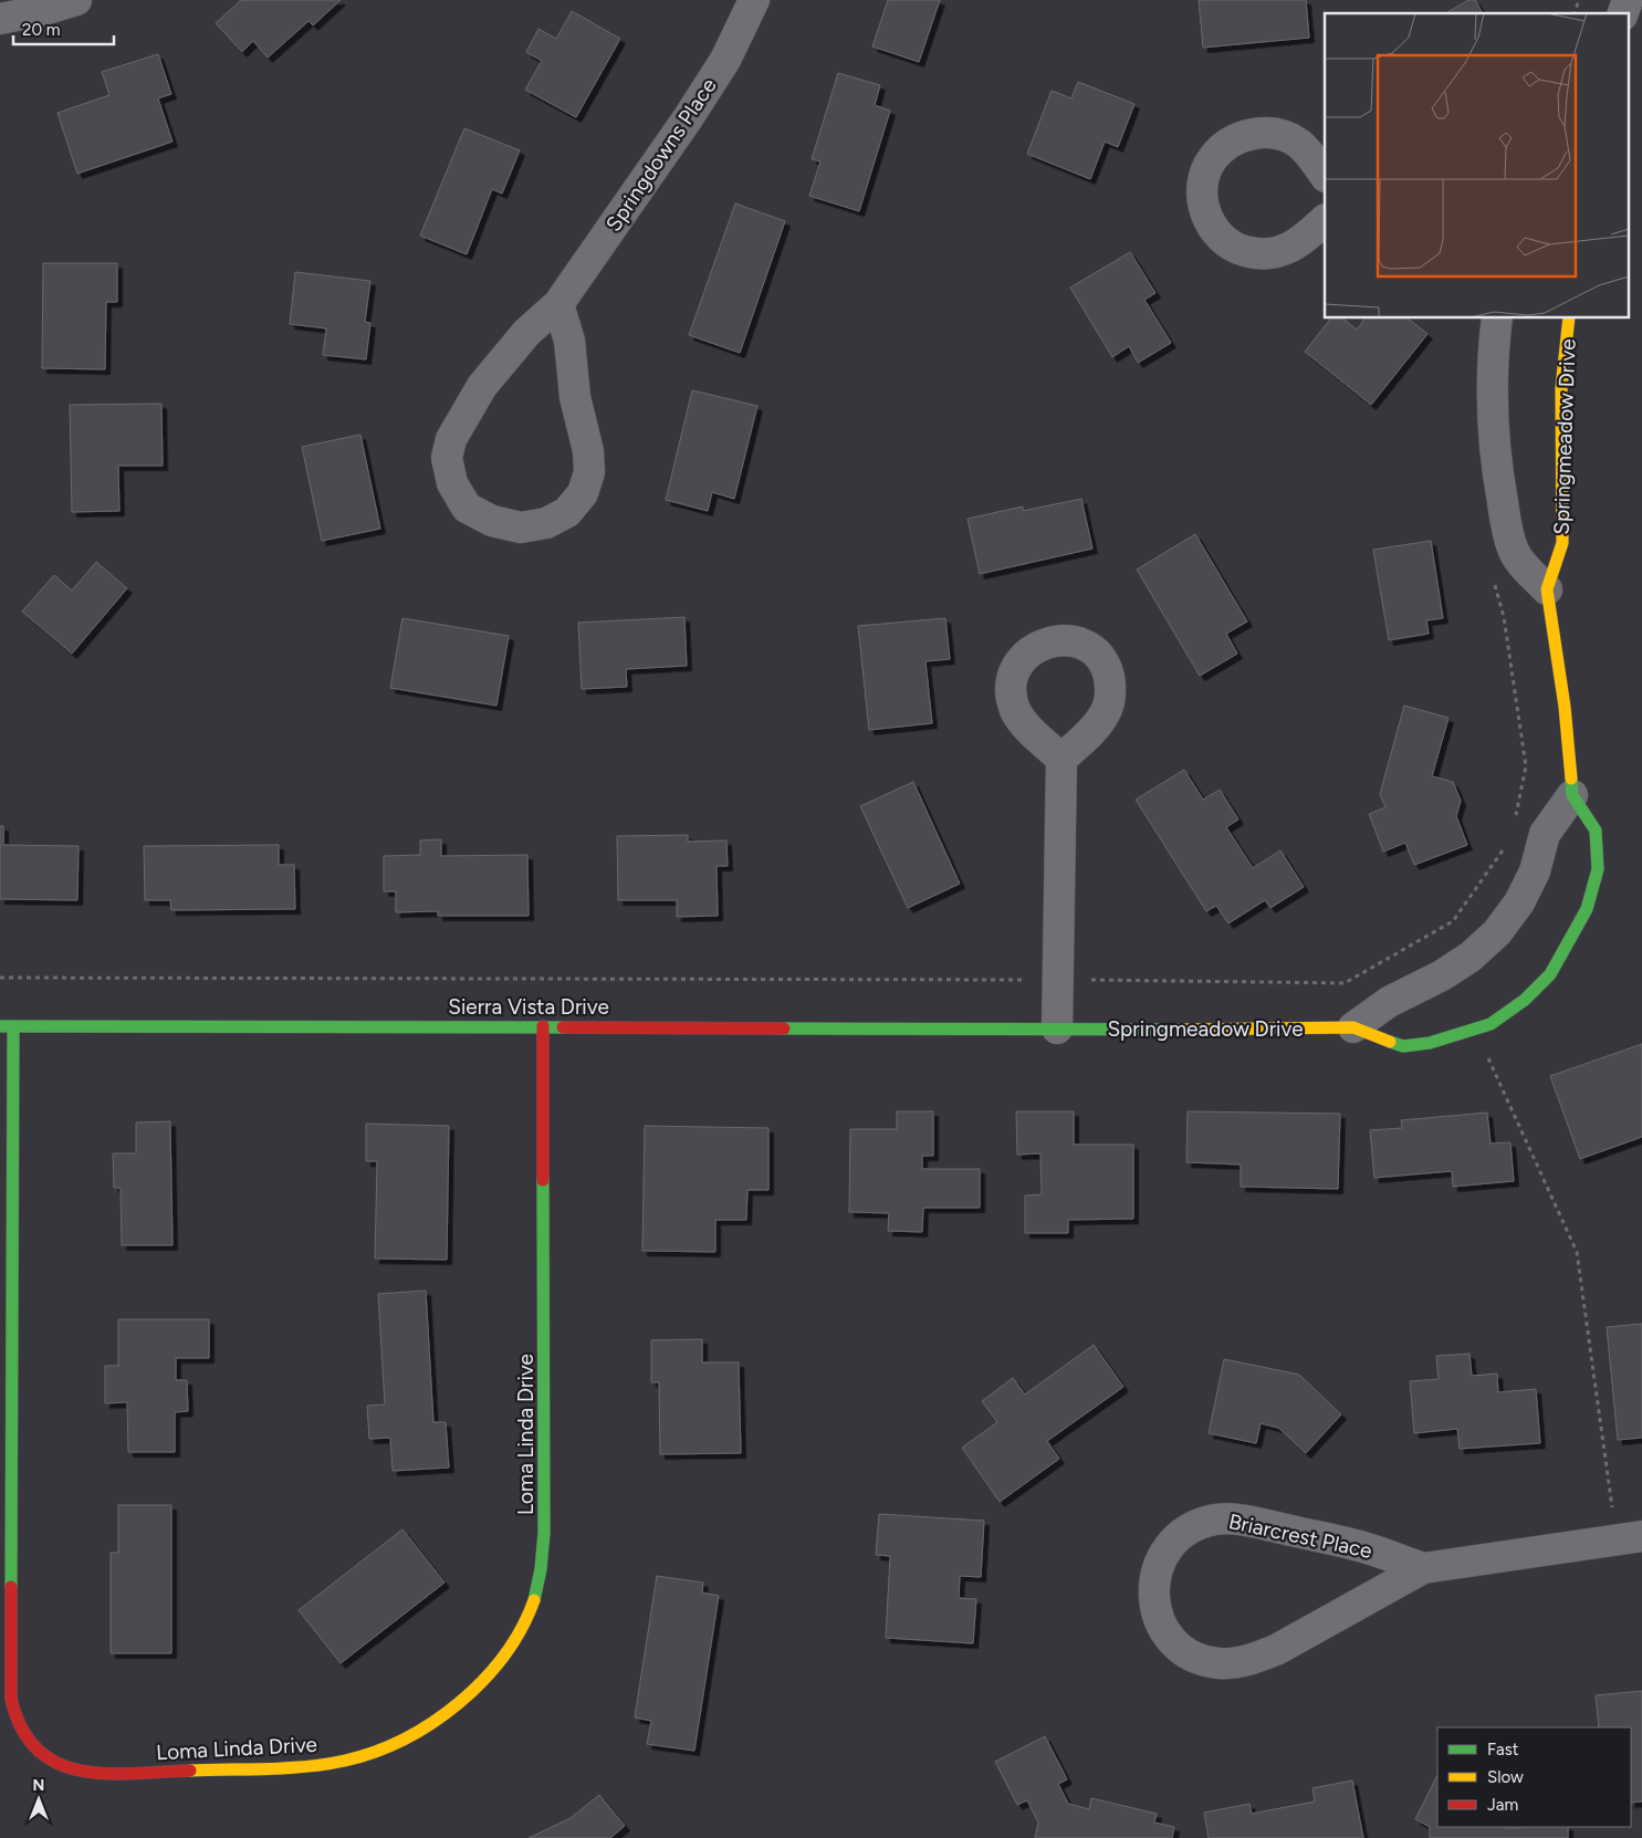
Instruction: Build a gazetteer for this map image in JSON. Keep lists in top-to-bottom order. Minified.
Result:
{"streets":{"street":["Springdowns Place","Springmeadow Drive","Sierra Vista Drive","Loma Linda Drive","Briarcrest Place"]},"crossings":[["Springmeadow Drive","Sierra Vista Drive"],["Sierra Vista Drive","Loma Linda Drive"]],"legend":["Fast","Slow","Jam"],"scale_bar":"20 m","north":"top"}
